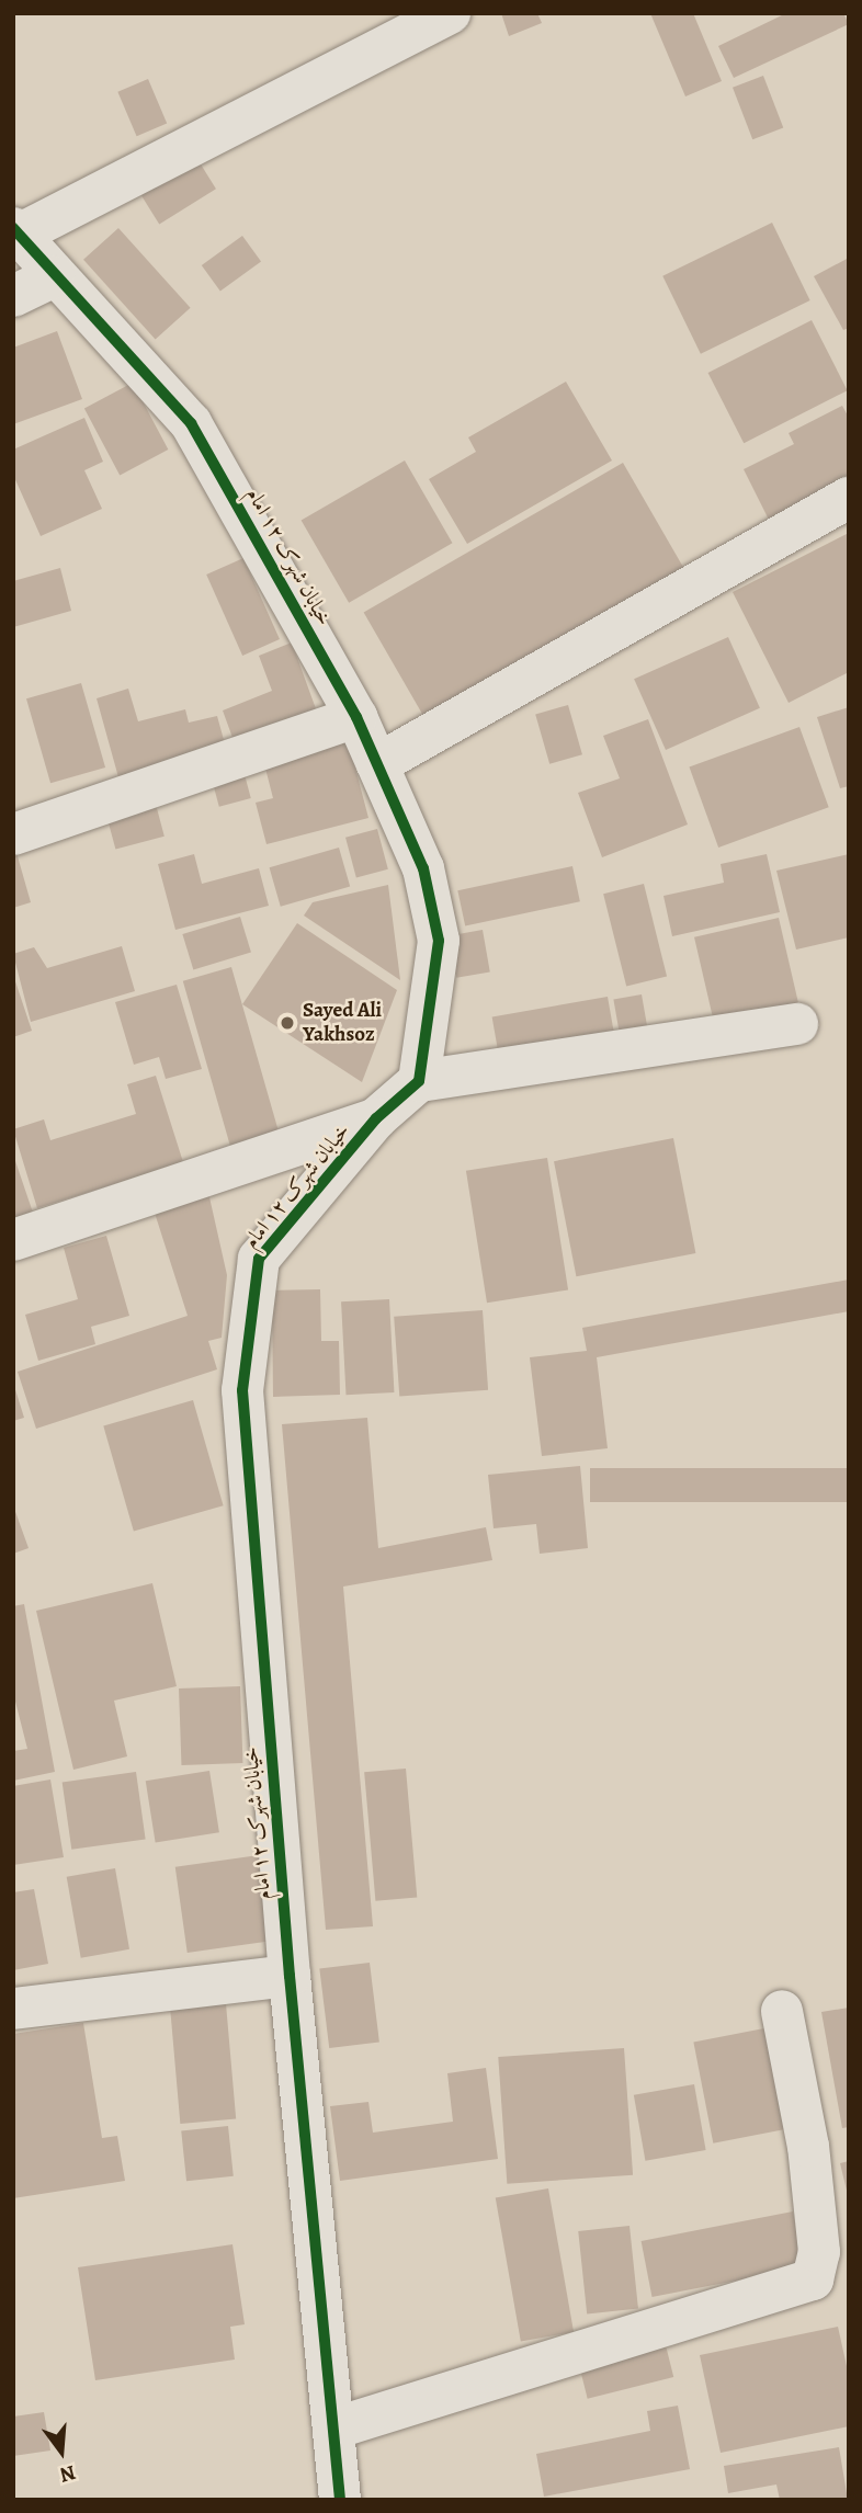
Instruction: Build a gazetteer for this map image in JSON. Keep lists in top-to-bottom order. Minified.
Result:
{"streets":{"street":["خیابان شهرک ۱۲ امام"]},"places":["Sayed Ali Yakhsoz"],"north":"bottom"}
